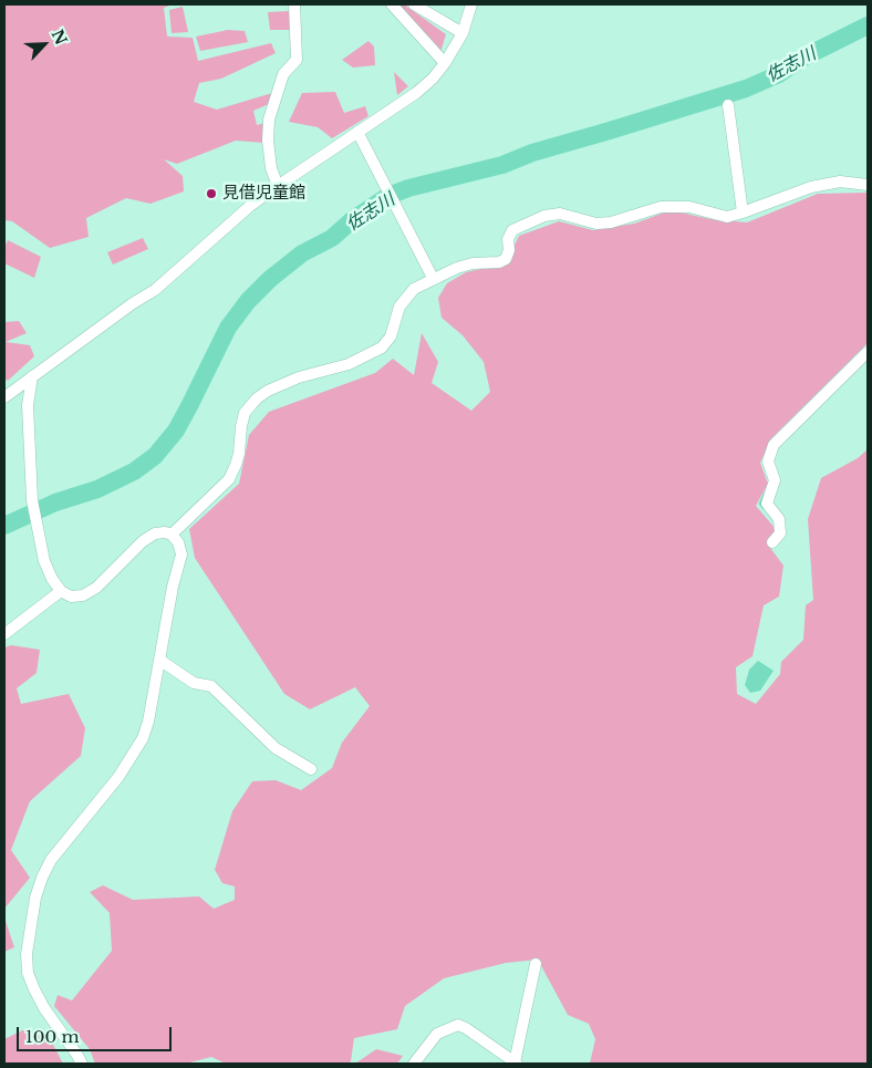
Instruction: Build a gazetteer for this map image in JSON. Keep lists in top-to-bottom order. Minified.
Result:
{"water":["佐志川"],"places":["見借児童館"],"scale_bar":"100 m","north":"top right"}
